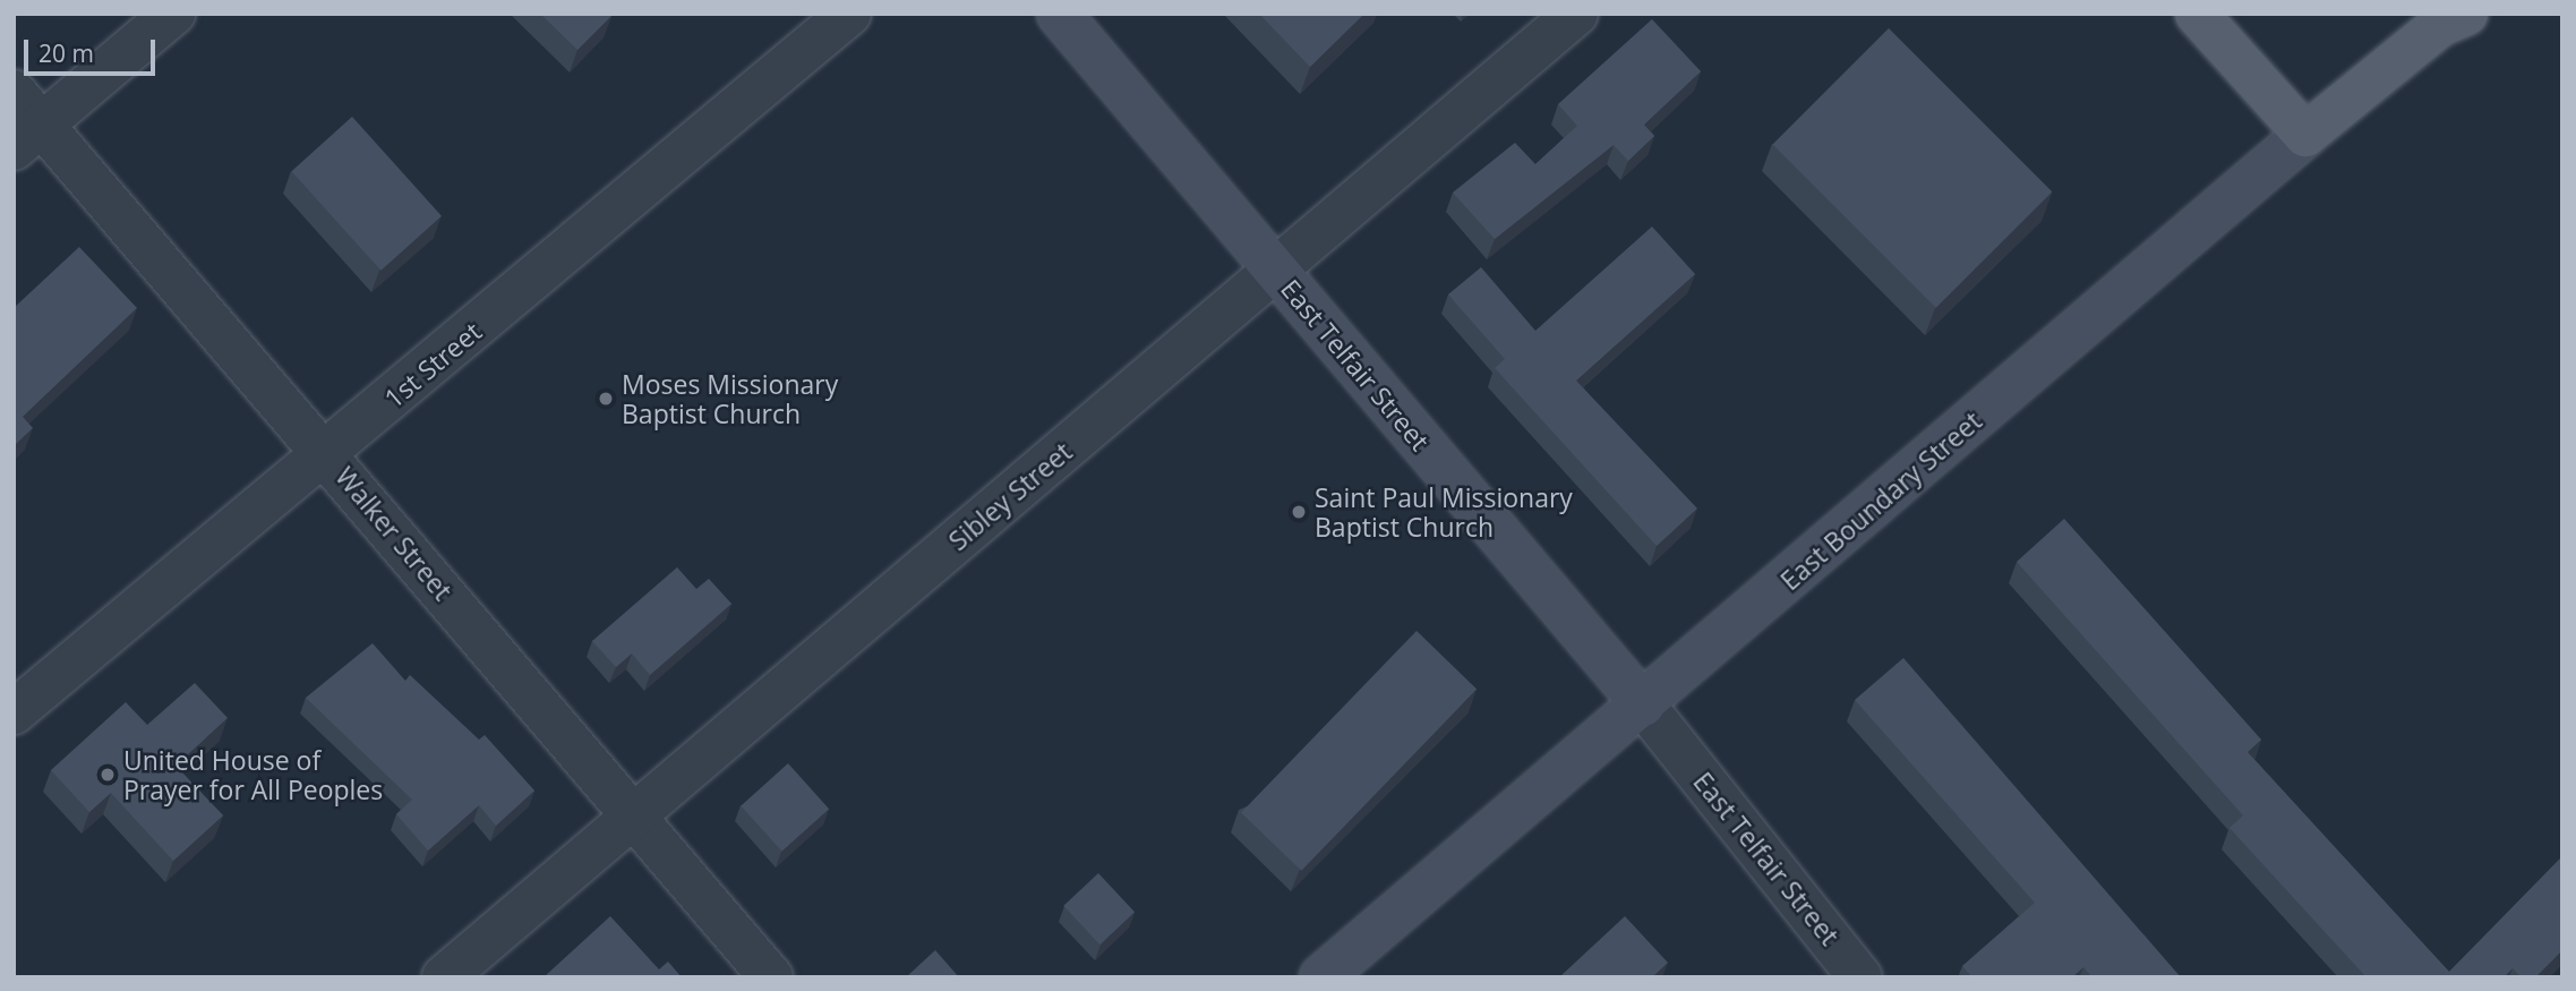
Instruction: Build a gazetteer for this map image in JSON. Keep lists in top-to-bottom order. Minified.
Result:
{"streets":{"main road":["East Telfair Street","East Boundary Street"],"street":["1st Street","Sibley Street","Walker Street"]},"crossings":[["1st Street","Walker Street"],["East Telfair Street","Sibley Street"],["East Telfair Street","East Boundary Street"],["Sibley Street","Walker Street"]],"places":["Moses Missionary Baptist Church","Saint Paul Missionary Baptist Church","United House of Prayer for All Peoples"],"scale_bar":"20 m"}
